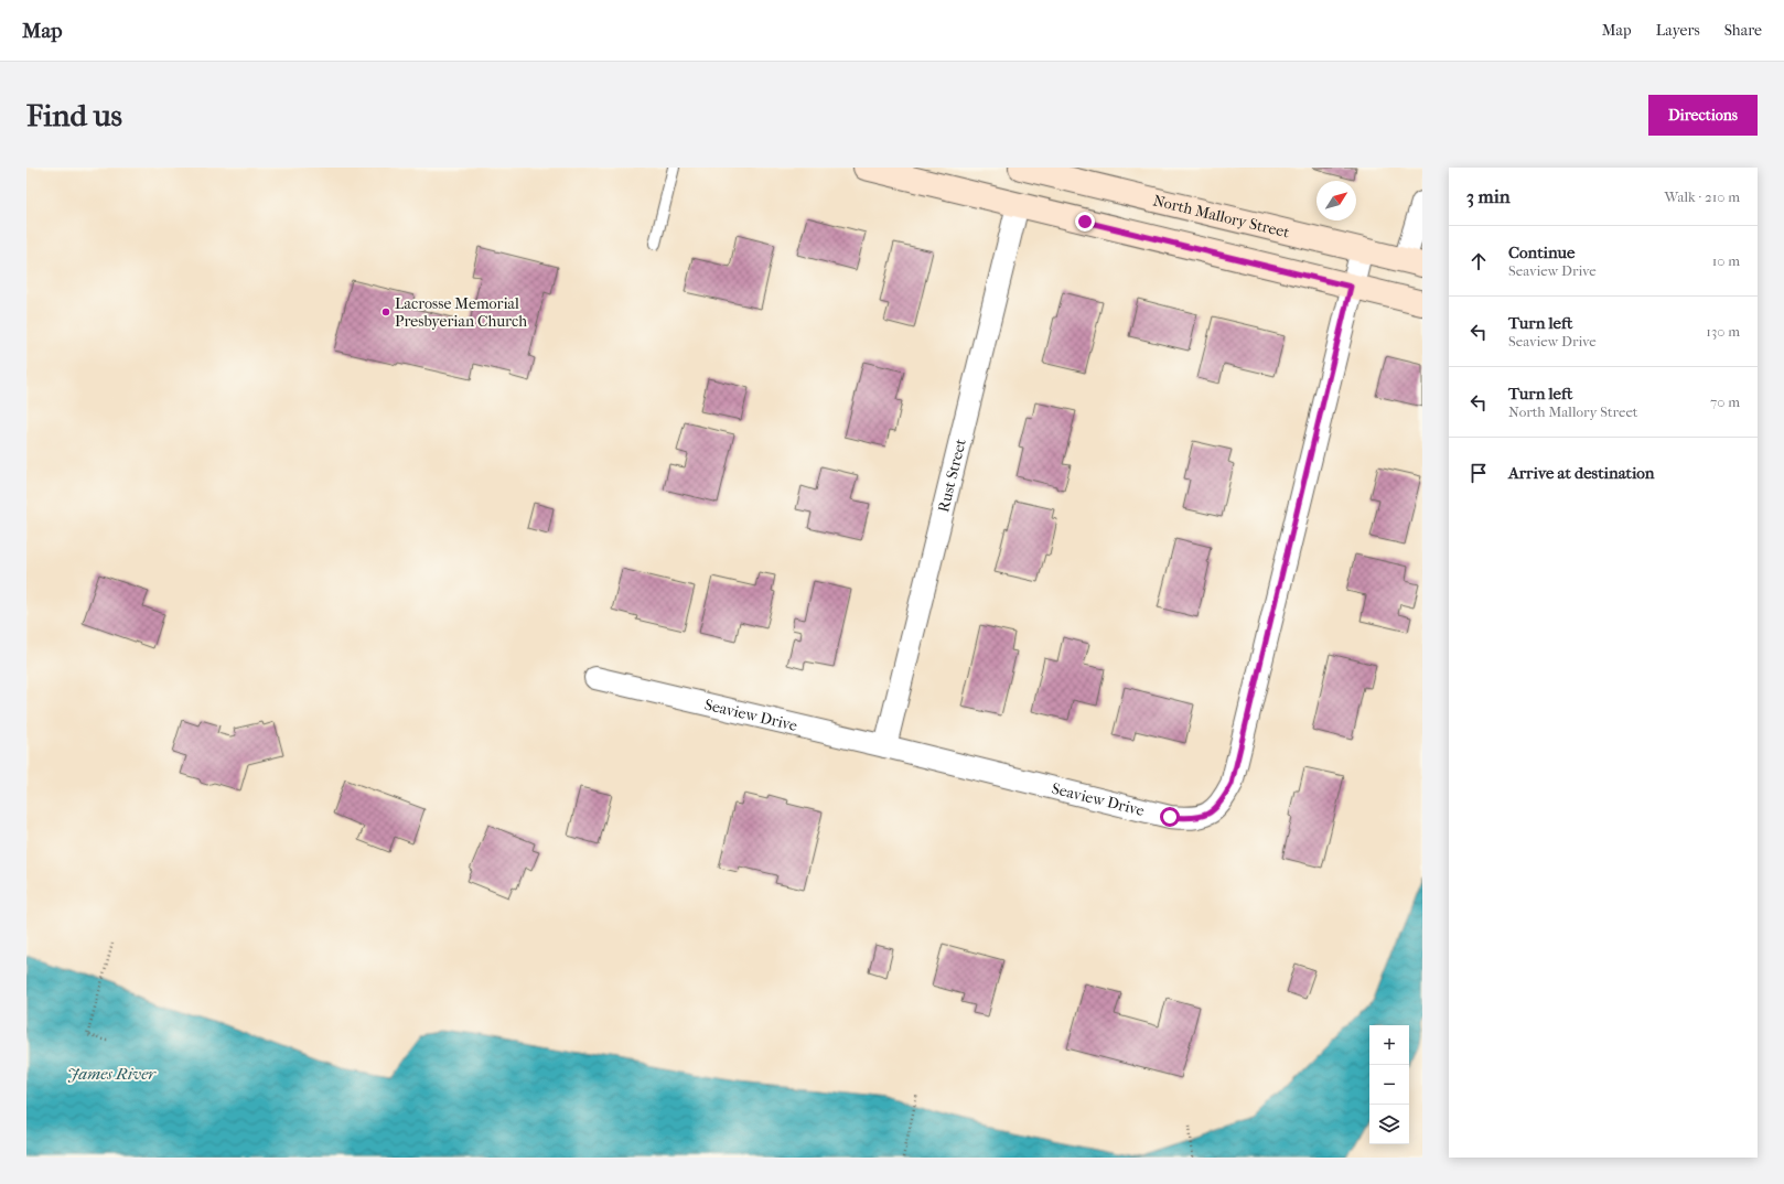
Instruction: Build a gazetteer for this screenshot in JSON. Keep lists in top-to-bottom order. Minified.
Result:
{"streets":{"main road":["North Mallory Street"],"street":["Rust Street","Seaview Drive"]},"crossings":[["North Mallory Street","Seaview Drive"],["Rust Street","Seaview Drive"]],"water":["James River"],"places":["Lacrosse Memorial Presbyerian Church"],"north":"top right","page":{"header":"Map","nav":["Map","Layers","Share"],"buttons":"Directions","title":"Find us","heading":["3 min","Walk · 210 m"],"list":[["Continue","Seaview Drive","10 m"],["Turn left","Seaview Drive","130 m"],["Turn left","North Mallory Street","70 m"],"Arrive at destination"],"map_buttons":["+","−"]}}
